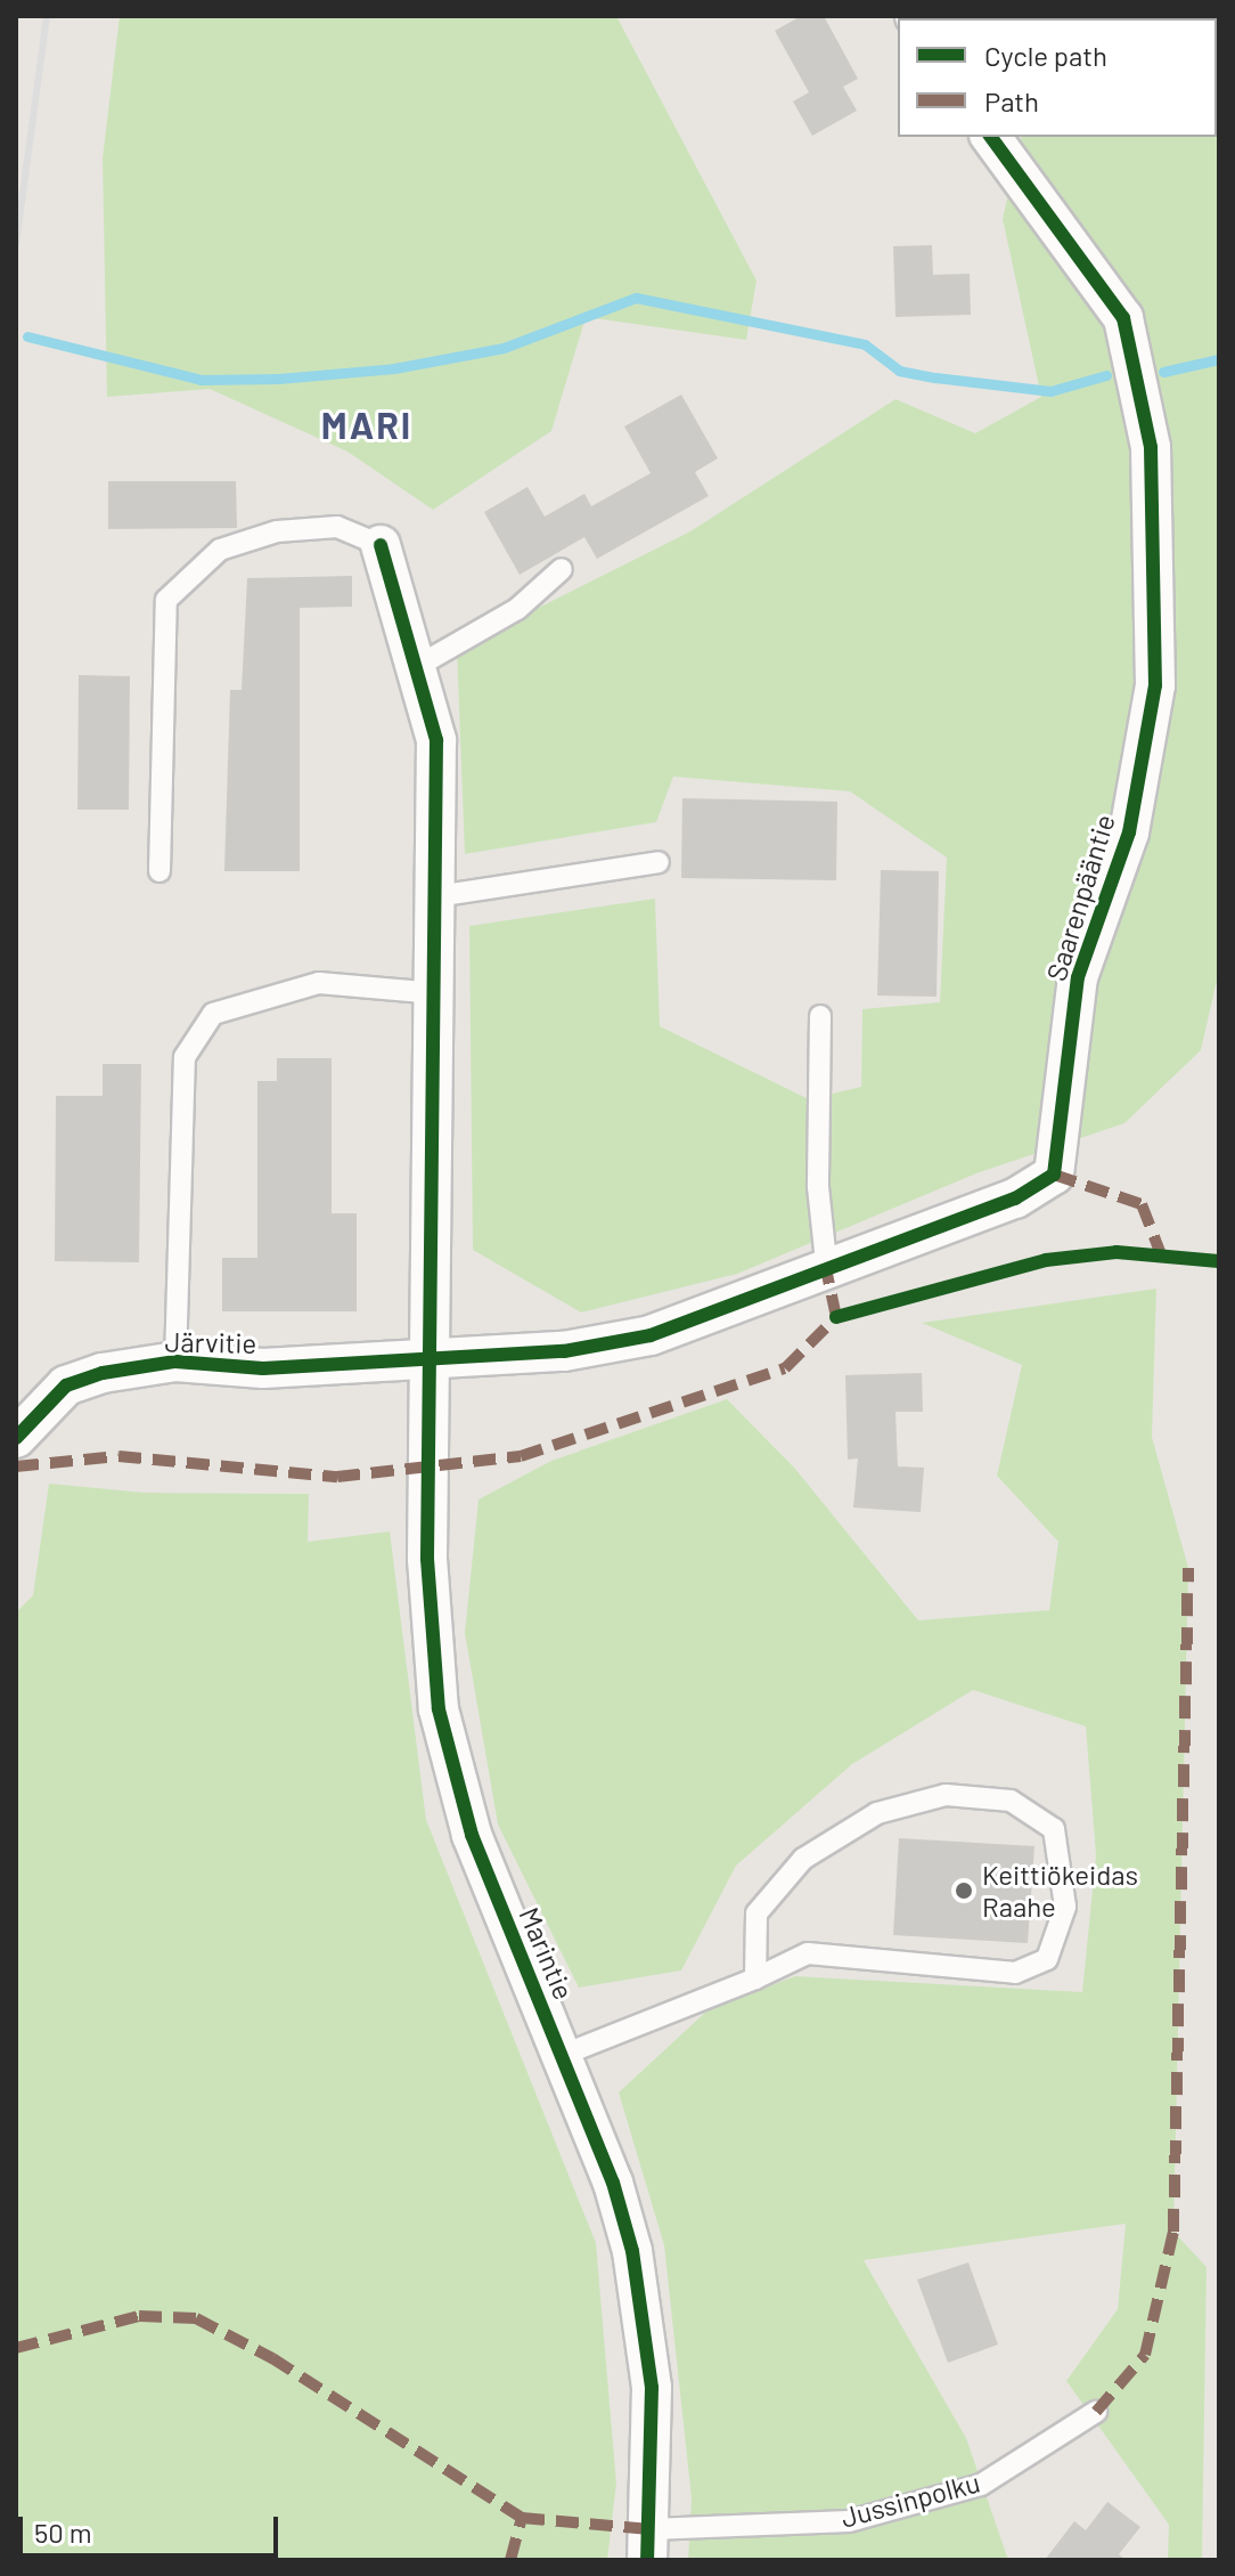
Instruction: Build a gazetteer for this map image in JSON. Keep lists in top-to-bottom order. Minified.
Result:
{"streets":{"street":["Saarenpääntie","Järvitie","Marintie"],"lane":["Jussinpolku"]},"crossings":[["Saarenpääntie","Järvitie"],["Saarenpääntie","Marintie"],["Järvitie","Marintie"],["Marintie","Jussinpolku"]],"districts":["MARI"],"places":["Keittiökeidas Raahe"],"legend":["Cycle path","Path"],"scale_bar":"50 m"}
